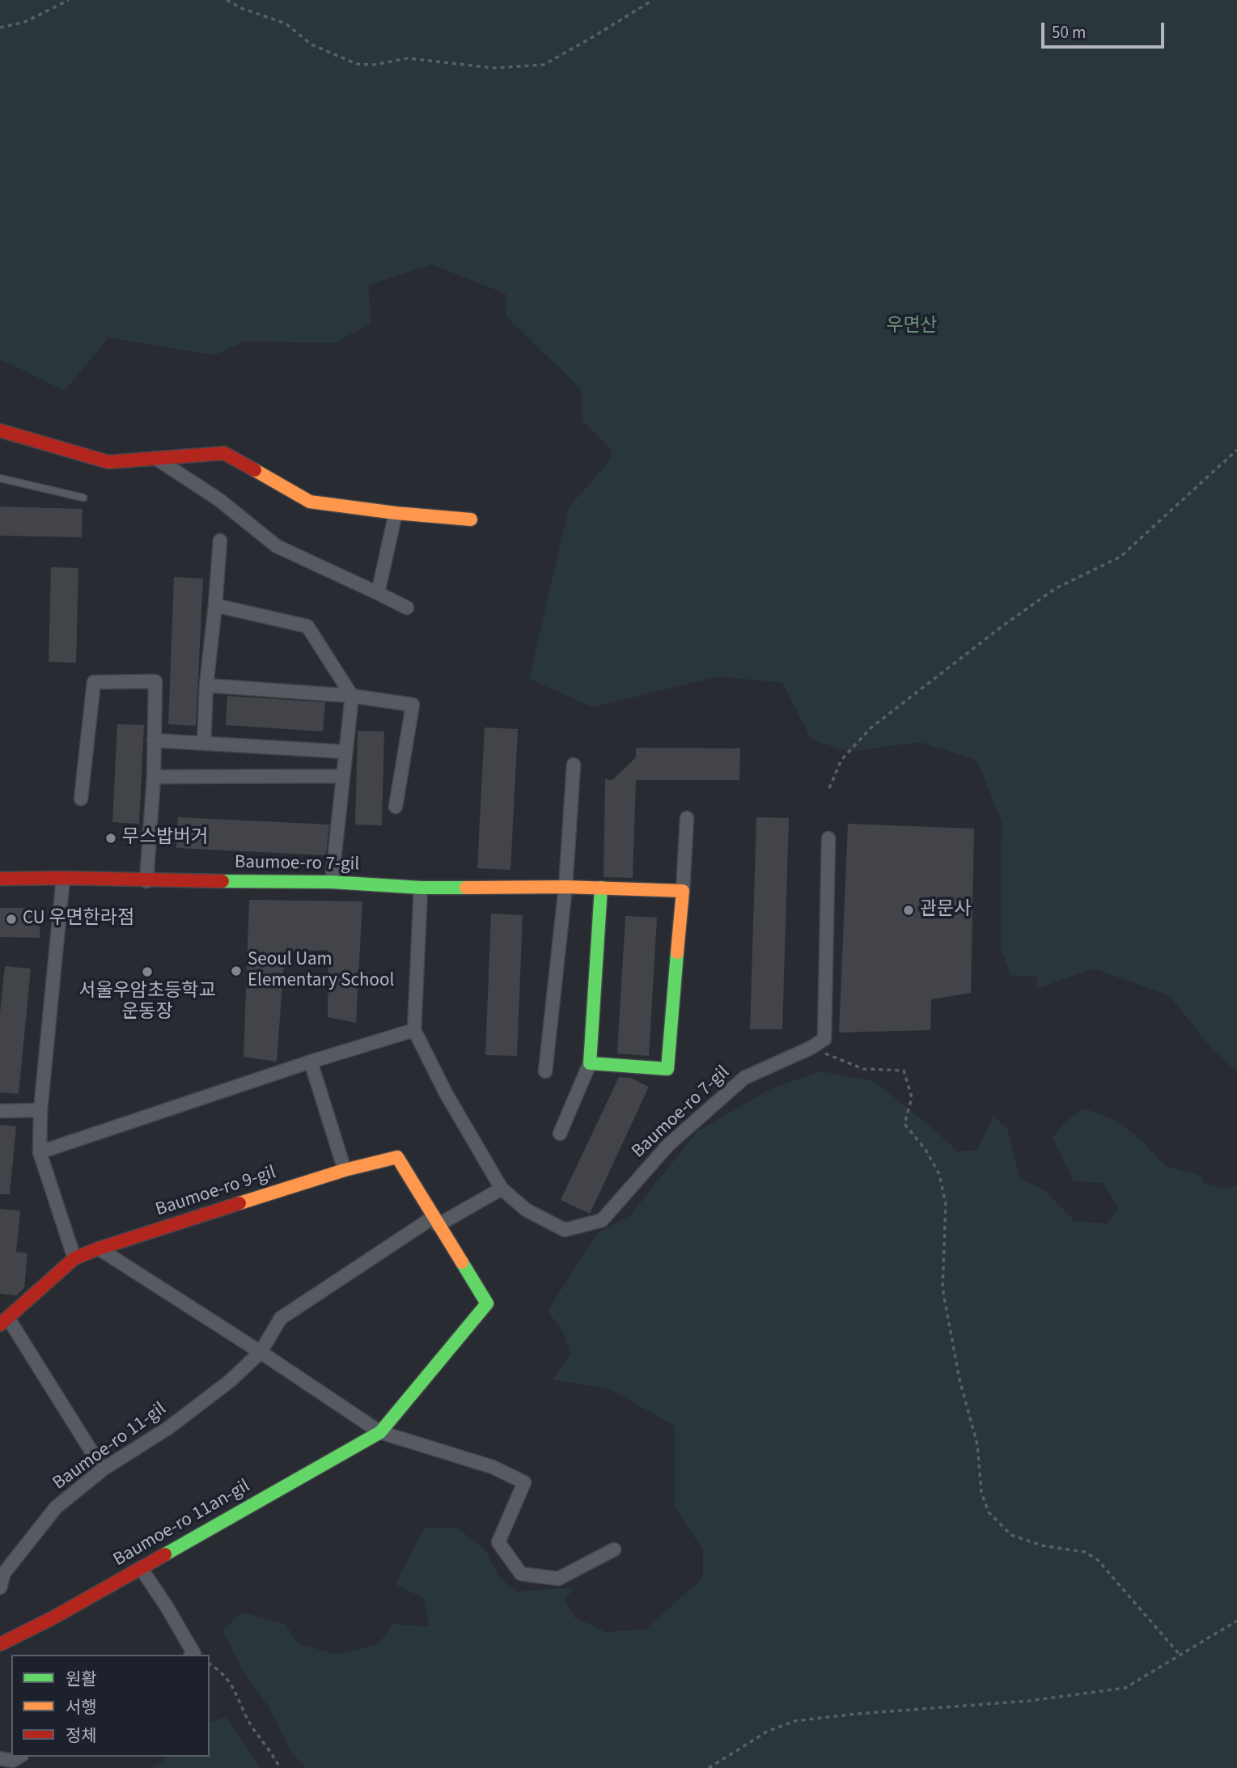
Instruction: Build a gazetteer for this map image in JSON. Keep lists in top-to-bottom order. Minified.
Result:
{"streets":{"street":["Baumoe-ro 7-gil","Baumoe-ro 9-gil","Baumoe-ro 11-gil","Baumoe-ro 11an-gil"]},"crossings":[["Baumoe-ro 7-gil","Baumoe-ro 11-gil"],["Baumoe-ro 9-gil","Baumoe-ro 11-gil"],["Baumoe-ro 9-gil","Baumoe-ro 11an-gil"],["Baumoe-ro 11-gil","Baumoe-ro 11an-gil"]],"parks":["우면산"],"places":["무스밥버거","관문사","CU 우면한라점","Seoul Uam Elementary School","서울우암초등학교 운동장"],"legend":["원활","서행","정체"],"scale_bar":"50 m"}
